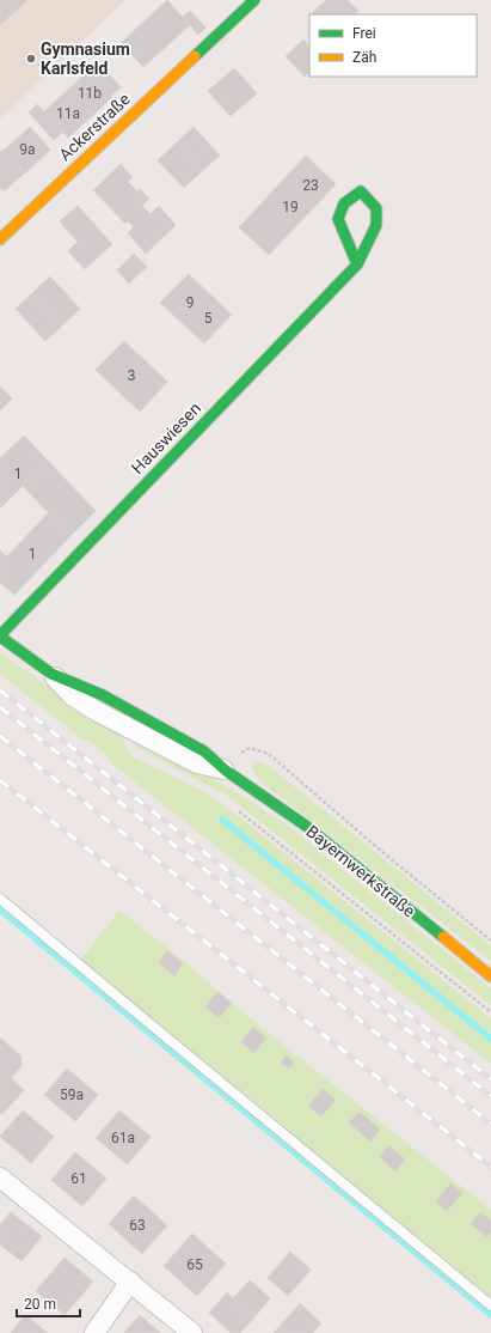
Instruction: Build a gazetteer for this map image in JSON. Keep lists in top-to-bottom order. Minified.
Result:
{"streets":{"street":["Ackerstraße","Hauswiesen","Bayernwerkstraße"]},"crossings":[["Hauswiesen","Bayernwerkstraße"]],"places":["Gymnasium Karlsfeld"],"house_numbers":["11b","11a","9a","23","19","9","5","3","1","1","59a","61a","61","63","65"],"legend":["Frei","Zäh"],"scale_bar":"20 m"}
